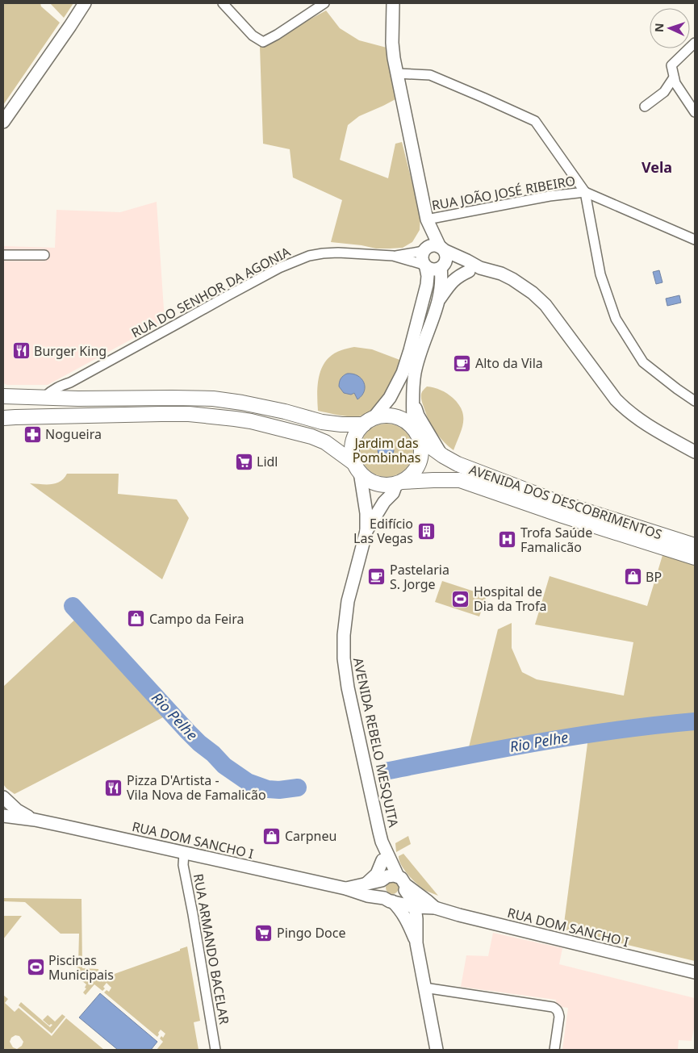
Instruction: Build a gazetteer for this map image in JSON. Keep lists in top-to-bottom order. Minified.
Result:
{"streets":{"main road":["AVENIDA DOS DESCOBRIMENTOS"],"street":["RUA JOÃO JOSÉ RIBEIRO","RUA DO SENHOR DA AGONIA","AVENIDA REBELO MESQUITA","RUA DOM SANCHO I","RUA ARMANDO BACELAR"]},"crossings":[["AVENIDA DOS DESCOBRIMENTOS","AVENIDA REBELO MESQUITA"],["AVENIDA REBELO MESQUITA","RUA DOM SANCHO I"],["RUA DOM SANCHO I","RUA ARMANDO BACELAR"]],"districts":["Vela"],"water":["Rio Pelhe"],"parks":["Jardim das Pombinhas"],"places":{"restaurant":["Burger King","Pizza D'Artista - Vila Nova de Famalicão"],"cafe":["Alto da Vila","Pastelaria S. Jorge"],"pharmacy":["Nogueira"],"supermarket":["Lidl","Pingo Doce"],"building":["Edifício Las Vegas"],"hospital":["Trofa Saúde Famalicão"],"shop":["BP","Campo da Feira","Carpneu"],"sports":["Hospital de Dia da Trofa","Piscinas Municipais"]},"north":"left"}
